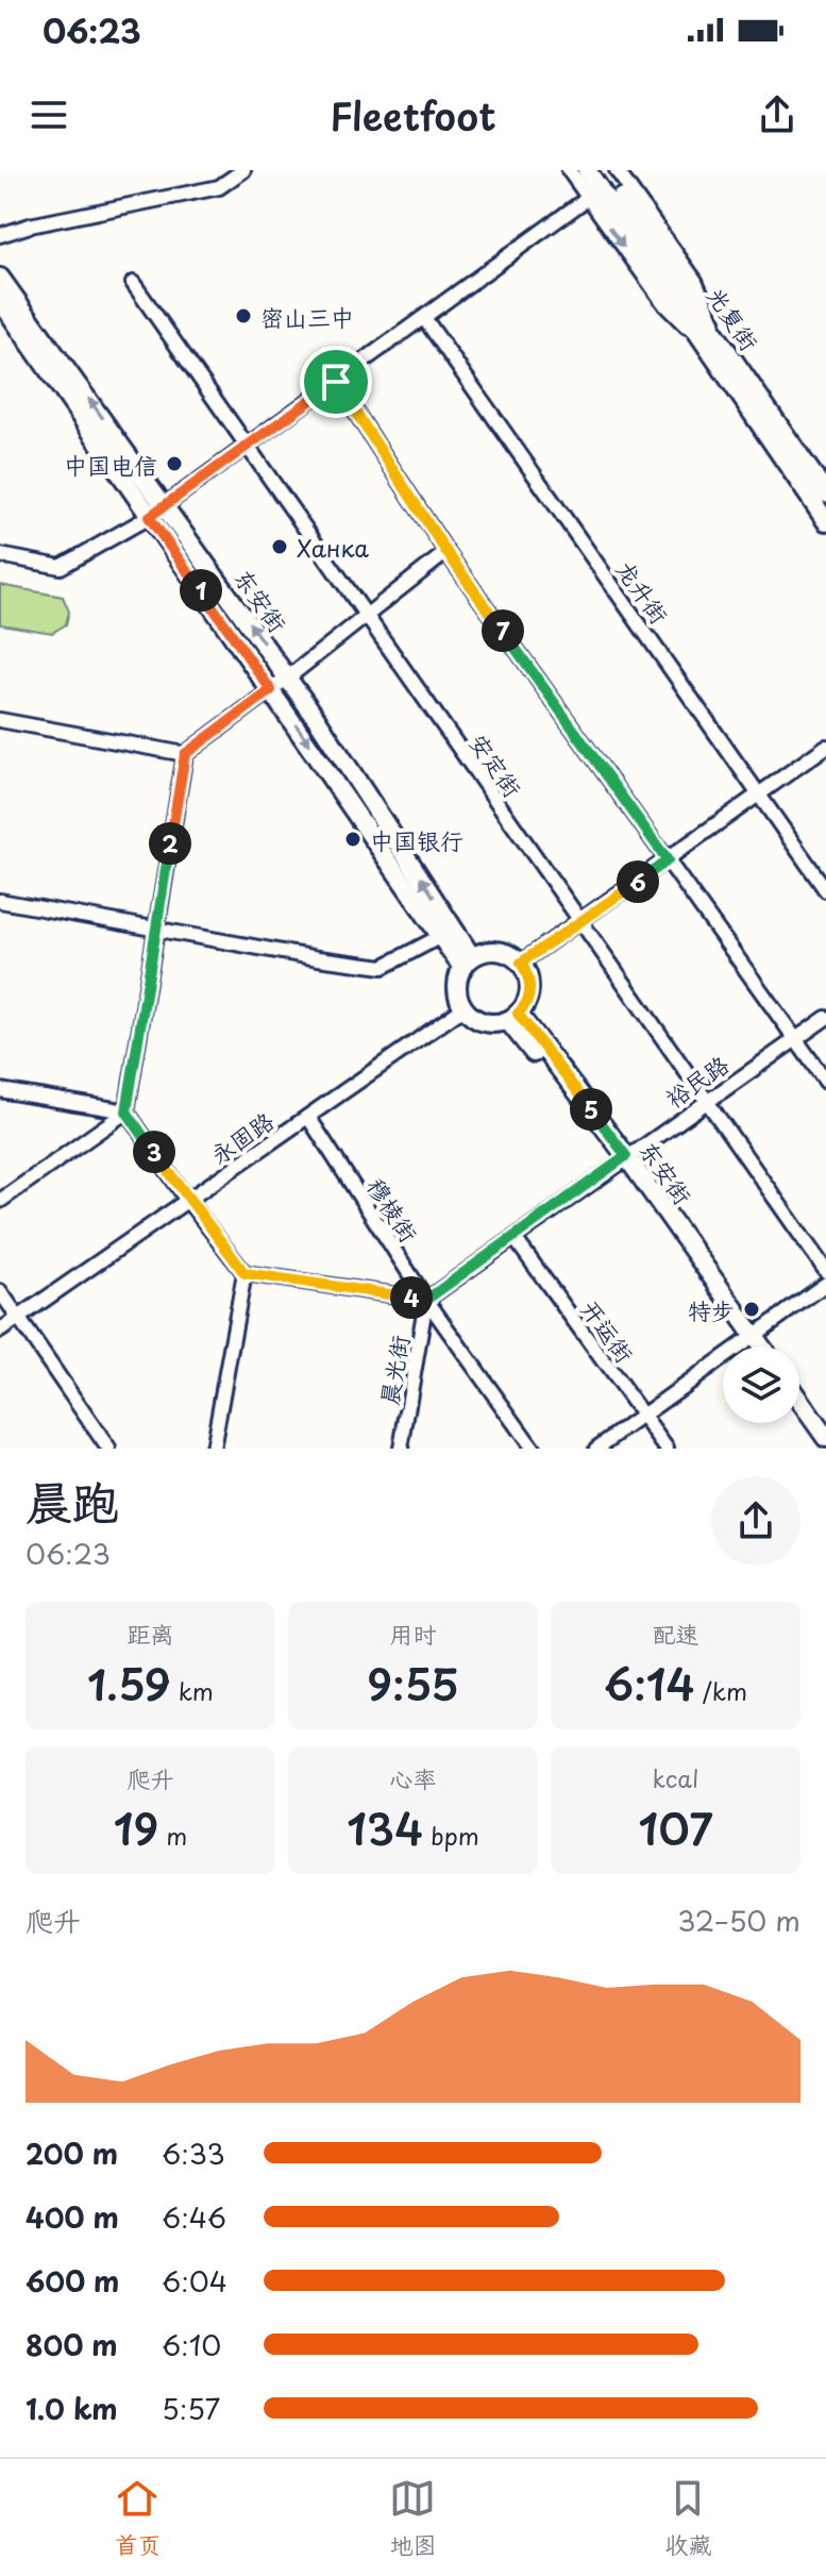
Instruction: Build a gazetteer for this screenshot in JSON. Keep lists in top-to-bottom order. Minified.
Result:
{"streets":{"main road":["光复街","东安街"],"street":["龙升街","安定街","裕民路","永固路","穆棱街","开运街","晨光街"]},"crossings":[["东安街","裕民路"],["东安街","永固路"],["安定街","裕民路"],["裕民路","穆棱街"],["裕民路","开运街"],["裕民路","晨光街"],["永固路","穆棱街"],["穆棱街","晨光街"]],"places":["密山三中","中国电信","Ханка","中国银行","特步"],"page":{"status":"06:23","header":"Fleetfoot","pins":["1","7","2","6","5","3","4"],"heading":["晨跑","06:23"],"stats":[["距离","1.59 km"],["用时","9:55"],["配速","6:14 /km"],["爬升","19 m"],["心率","134 bpm"],["kcal","107"]],"chart":["爬升","32–50 m"],"list":[{"name":"200 m","note":"6:33"},{"name":"400 m","note":"6:46"},{"name":"600 m","note":"6:04"},{"name":"800 m","note":"6:10"},{"name":"1.0 km","note":"5:57"}],"tabs":["首页","地图","收藏"]}}
